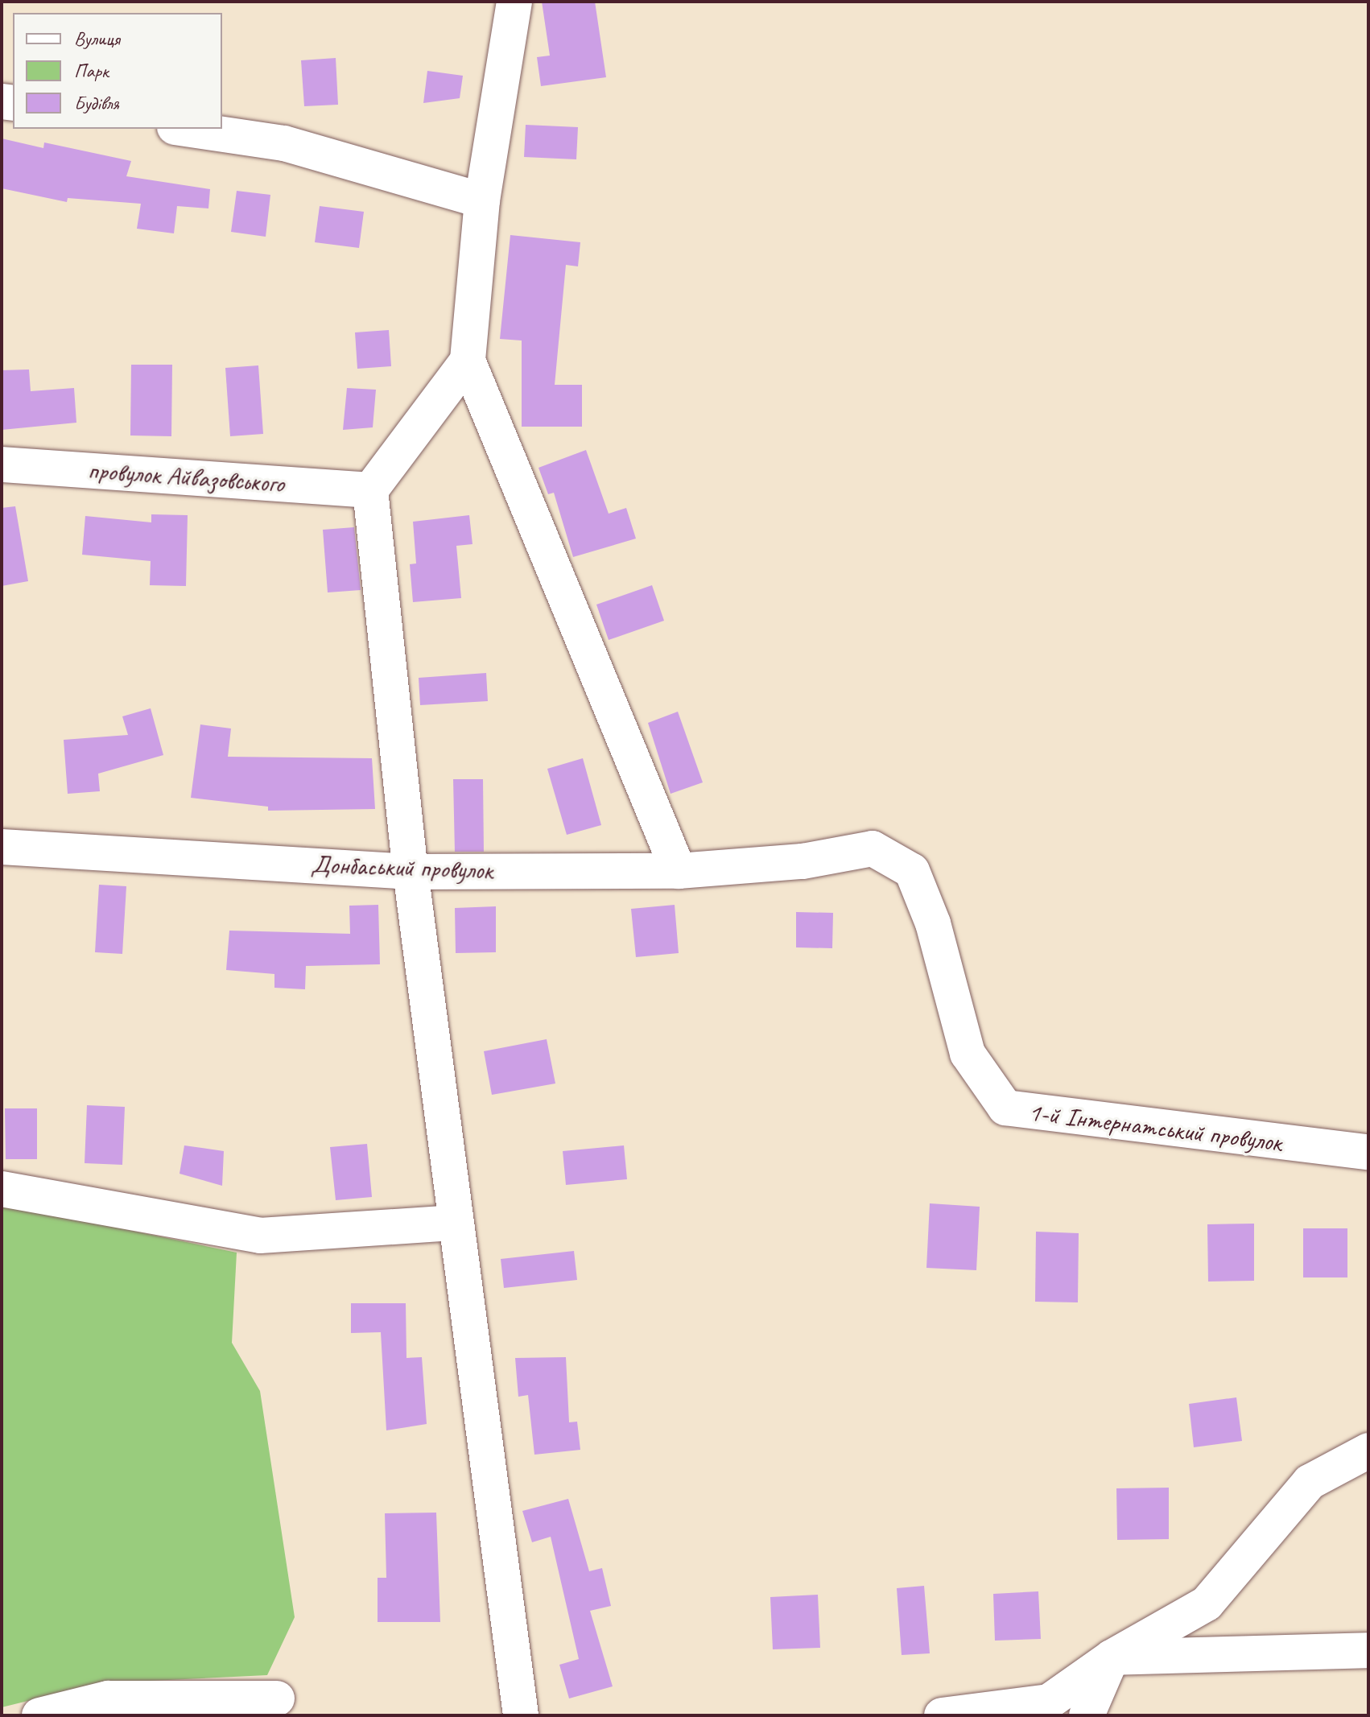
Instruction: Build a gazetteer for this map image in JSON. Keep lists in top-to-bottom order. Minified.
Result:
{"streets":{"street":["провулок Айвазовського","Донбаський провулок","1-й Інтернатський провулок"]},"crossings":[["Донбаський провулок","1-й Інтернатський провулок"]],"legend":["Вулиця","Парк","Будівля"]}
